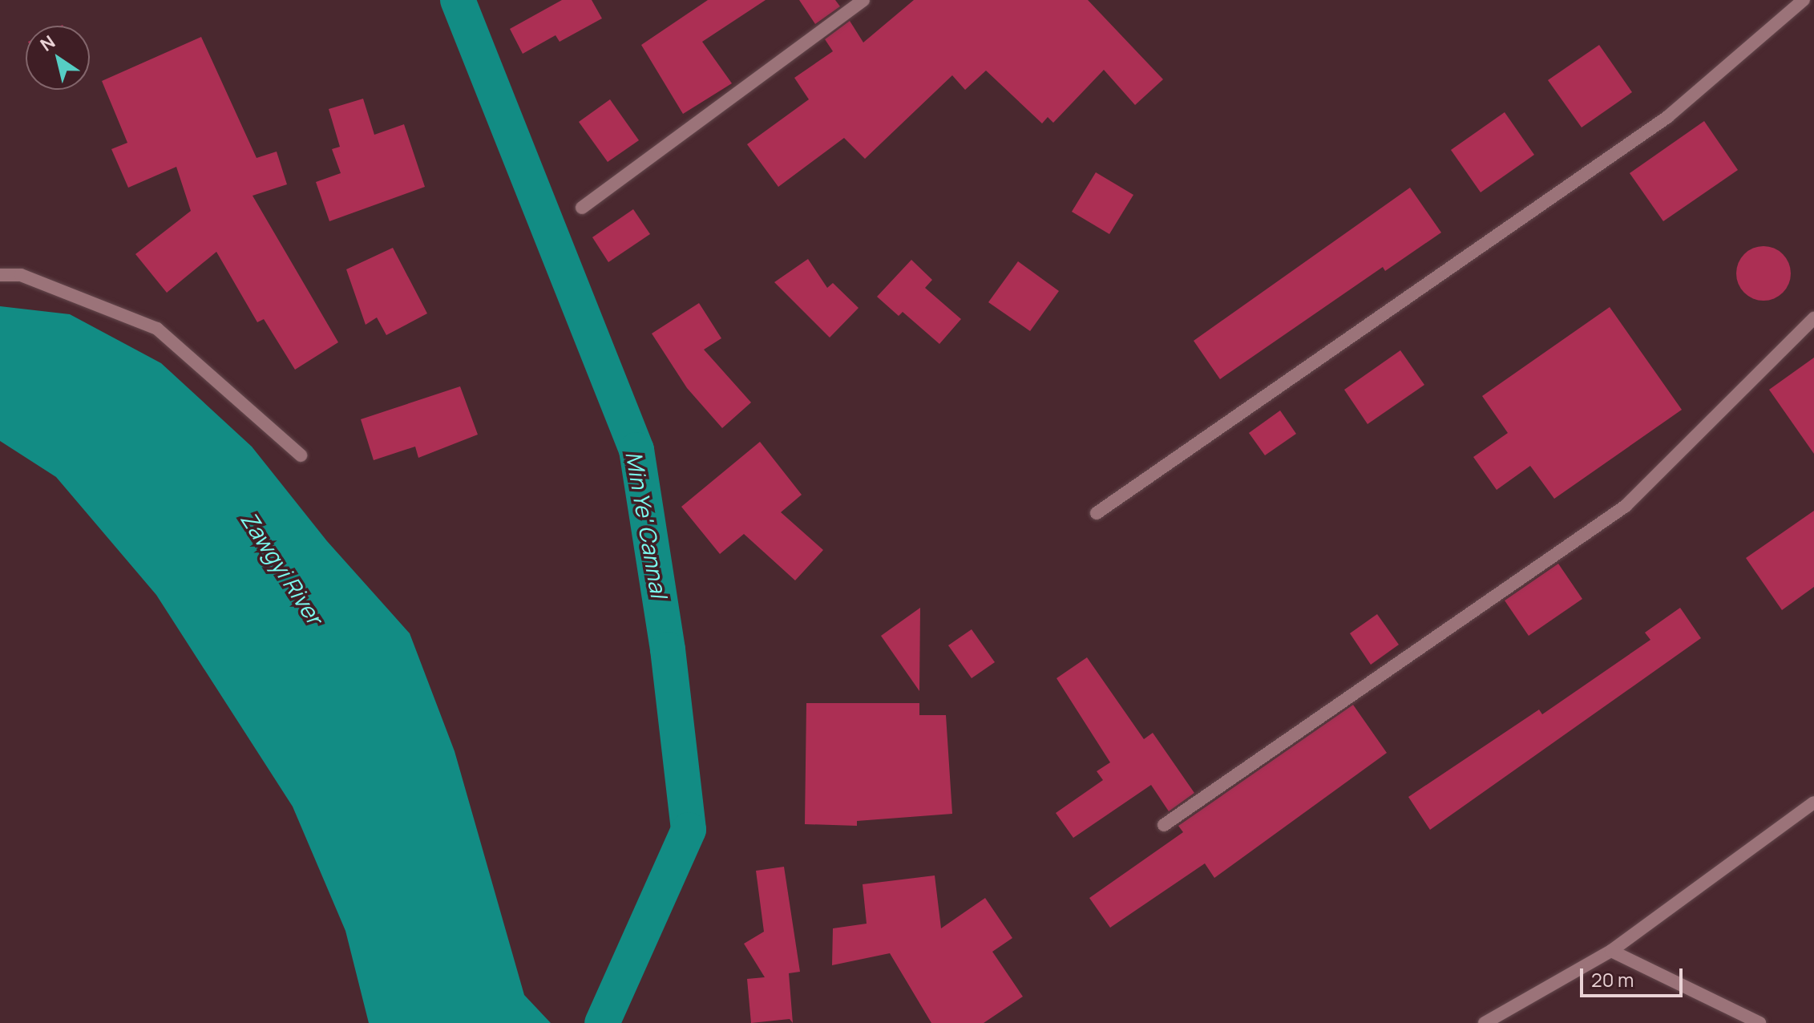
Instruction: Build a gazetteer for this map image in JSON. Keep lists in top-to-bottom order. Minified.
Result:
{"water":["Min Ye' Cannal","Zawgyi River"],"scale_bar":"20 m","north":"top left"}
